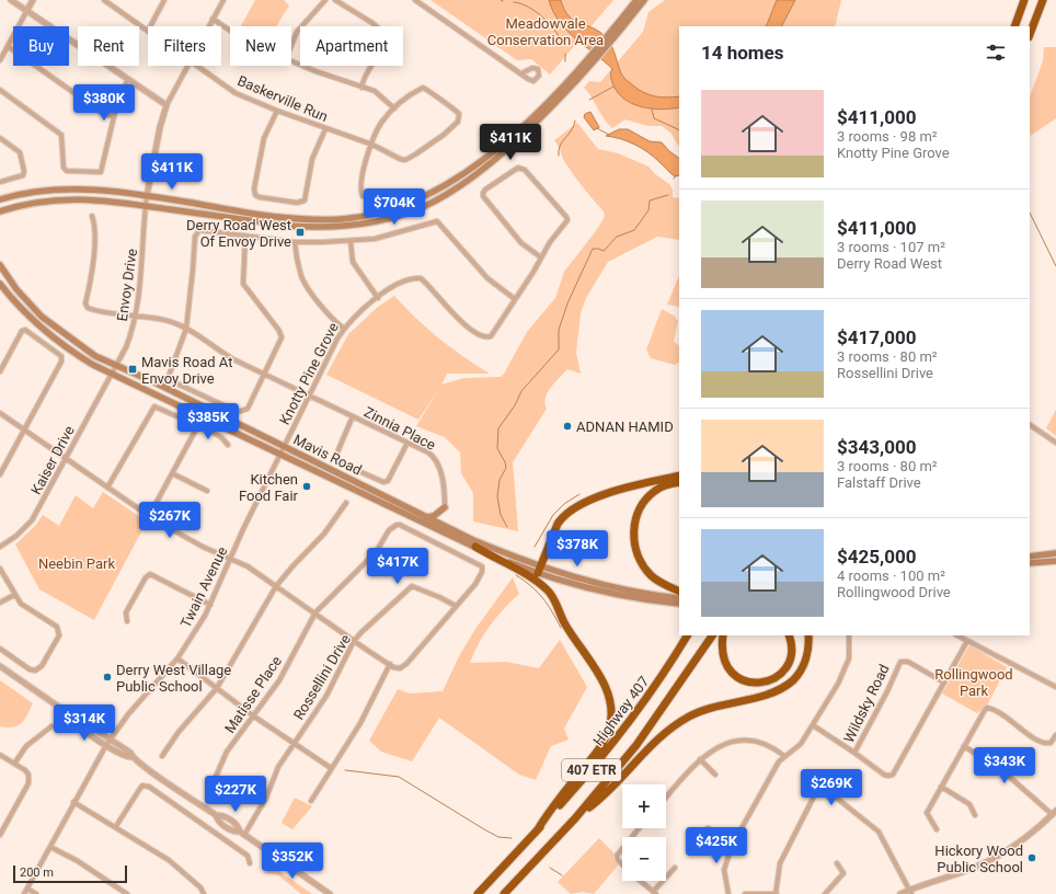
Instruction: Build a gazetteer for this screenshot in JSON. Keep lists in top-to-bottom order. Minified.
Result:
{"streets":{"highway":["Highway 407","407 ETR"],"main road":["Mavis Road"],"street":["Baskerville Run","Envoy Drive","Knotty Pine Grove","Zinnia Place","Kaiser Drive","Twain Avenue","Rossellini Drive","Matisse Place","Wildsky Road"]},"crossings":[["Envoy Drive","Zinnia Place"],["Envoy Drive","Mavis Road"],["Envoy Drive","Kaiser Drive"],["Knotty Pine Grove","Zinnia Place"],["Knotty Pine Grove","Mavis Road"],["Knotty Pine Grove","Twain Avenue"],["Mavis Road","Kaiser Drive"],["Mavis Road","Twain Avenue"],["Rossellini Drive","Matisse Place"]],"parks":["Meadowvale Conservation Area","Neebin Park","Rollingwood Park"],"places":{"transit":["Derry Road West Of Envoy Drive","Mavis Road At Envoy Drive"],"other":["ADNAN HAMID","Kitchen Food Fair","Derry West Village Public School","Hickory Wood Public School"]},"scale_bar":"200 m","page":{"chip":["Buy","Rent","Filters","New","Apartment"],"heading":"14 homes","list":[{"name":"$411,000","note":"3 rooms · 98 m² · Knotty Pine Grove"},{"name":"$411,000","note":"3 rooms · 107 m² · Derry Road West"},{"name":"$417,000","note":"3 rooms · 80 m² · Rossellini Drive"},{"name":"$343,000","note":"3 rooms · 80 m² · Falstaff Drive"},{"name":"$425,000","note":"4 rooms · 100 m² · Rollingwood Drive"}],"price":["$380K","$411K","$411K","$704K","$385K","$267K","$378K","$417K","$314K","$343K","$269K","$227K","$425K","$352K"],"map_buttons":["+","−"],"scale":"200 m"}}
